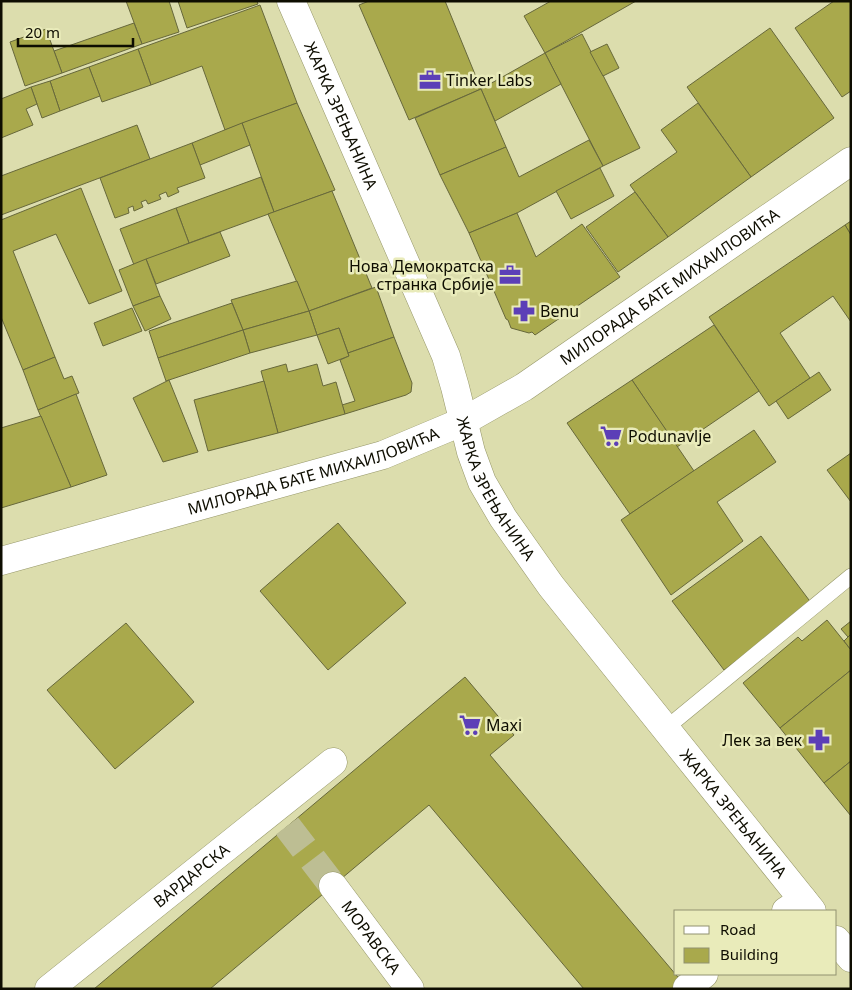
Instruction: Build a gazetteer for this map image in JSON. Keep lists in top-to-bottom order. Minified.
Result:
{"streets":{"street":["ЖАРКА ЗРЕЊАНИНА","МИЛОРАДА БАТЕ МИХАИЛОВИЋА","ВАРДАРСКА","МОРАВСКА"]},"crossings":[["ЖАРКА ЗРЕЊАНИНА","МИЛОРАДА БАТЕ МИХАИЛОВИЋА"]],"places":{"office":["Tinker Labs","Нова Демократска странка Србије"],"pharmacy":["Benu","Лек за век"],"supermarket":["Podunavlje","Maxi"]},"legend":["Road","Building"],"scale_bar":"20 m"}
